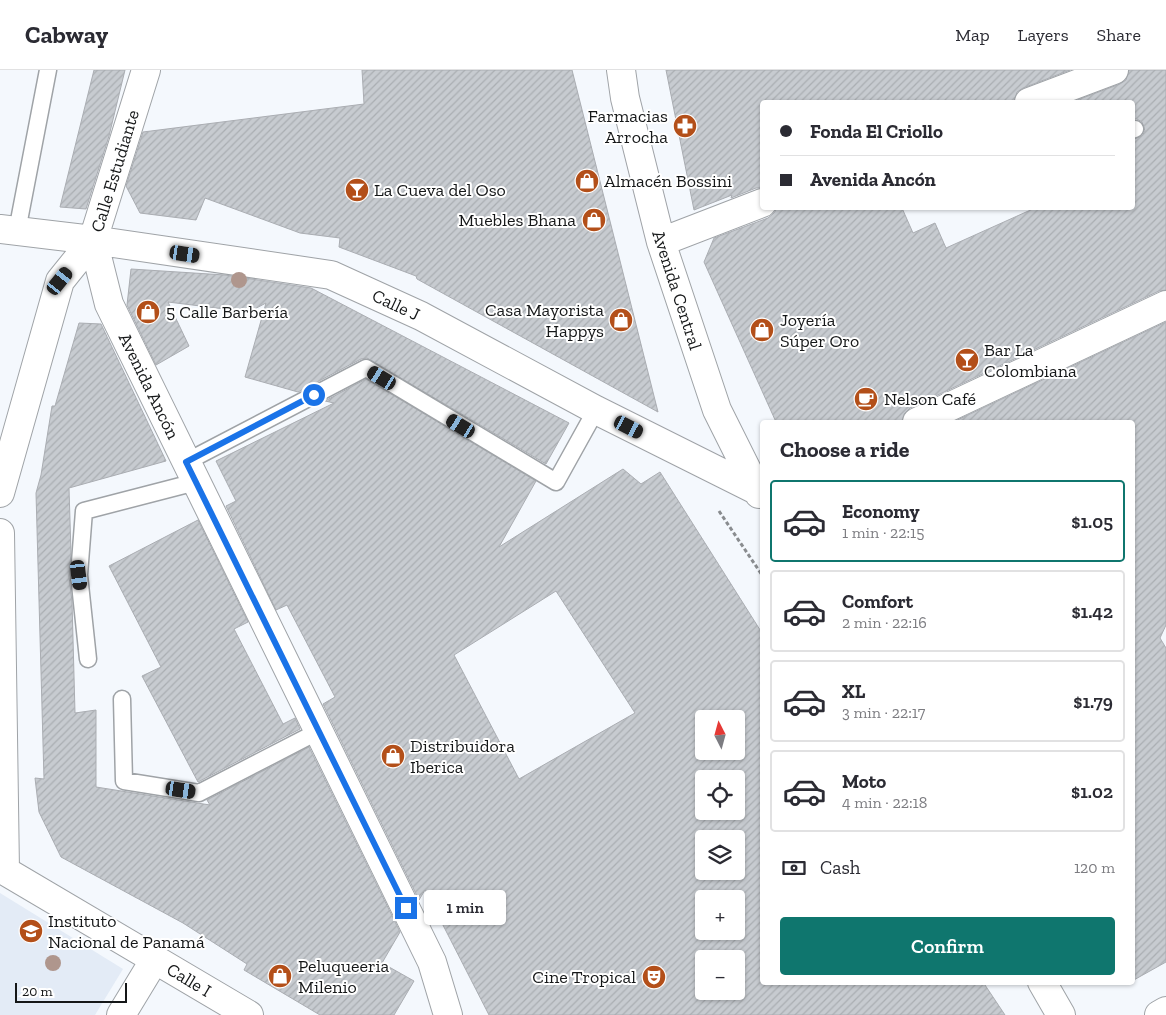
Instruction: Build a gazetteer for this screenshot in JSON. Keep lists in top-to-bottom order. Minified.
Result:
{"streets":{"street":["Calle Estudiante","Avenida Central","Calle J","Avenida Ancón","Calle I"]},"crossings":[["Calle Estudiante","Calle J"],["Calle Estudiante","Avenida Ancón"],["Avenida Central","Calle J"],["Calle J","Avenida Ancón"]],"places":{"pharmacy":["Farmacias Arrocha"],"shop":["Almacén Bossini","Muebles Bhana","5 Calle Barbería","Casa Mayorista Happys","Joyería Súper Oro","Distribuidora Iberica","Peluqueeria Milenio"],"bar":["La Cueva del Oso","Bar La Colombiana"],"cafe":["Nelson Café"],"school or university":["Instituto Nacional de Panamá"],"theatre":["Cine Tropical"]},"scale_bar":"20 m","north":"top","page":{"header":"Cabway","nav":["Map","Layers","Share"],"banner":["Fonda El Criollo","Avenida Ancón"],"heading":"Choose a ride","list":[{"name":"Economy","note":"1 min · 22:15","value":"$1.05"},{"name":"Comfort","note":"2 min · 22:16","value":"$1.42"},{"name":"XL","note":"3 min · 22:17","value":"$1.79"},{"name":"Moto","note":"4 min · 22:18","value":"$1.02"}],"map_buttons":["+","−"],"pay":["Cash","120 m"],"bubble":"1 min","buttons":"Confirm","scale":"20 m"}}
